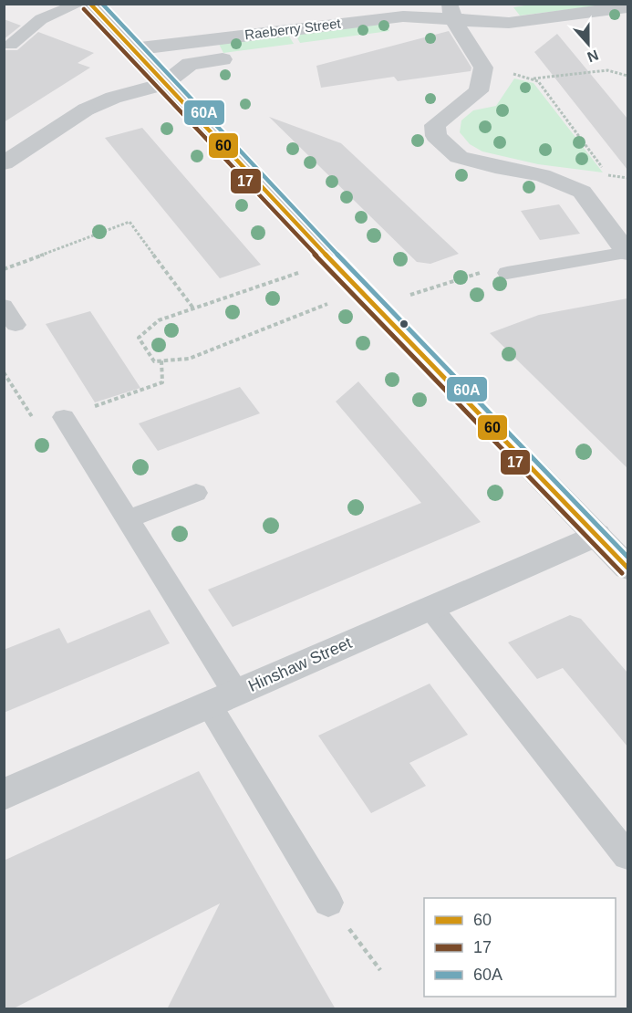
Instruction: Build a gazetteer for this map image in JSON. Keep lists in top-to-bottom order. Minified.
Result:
{"streets":{"street":["Raeberry Street","Hinshaw Street"]},"lines":["transit line 60","transit line 60A","transit line 17"],"legend":["60","17","60A"],"north":"bottom"}
